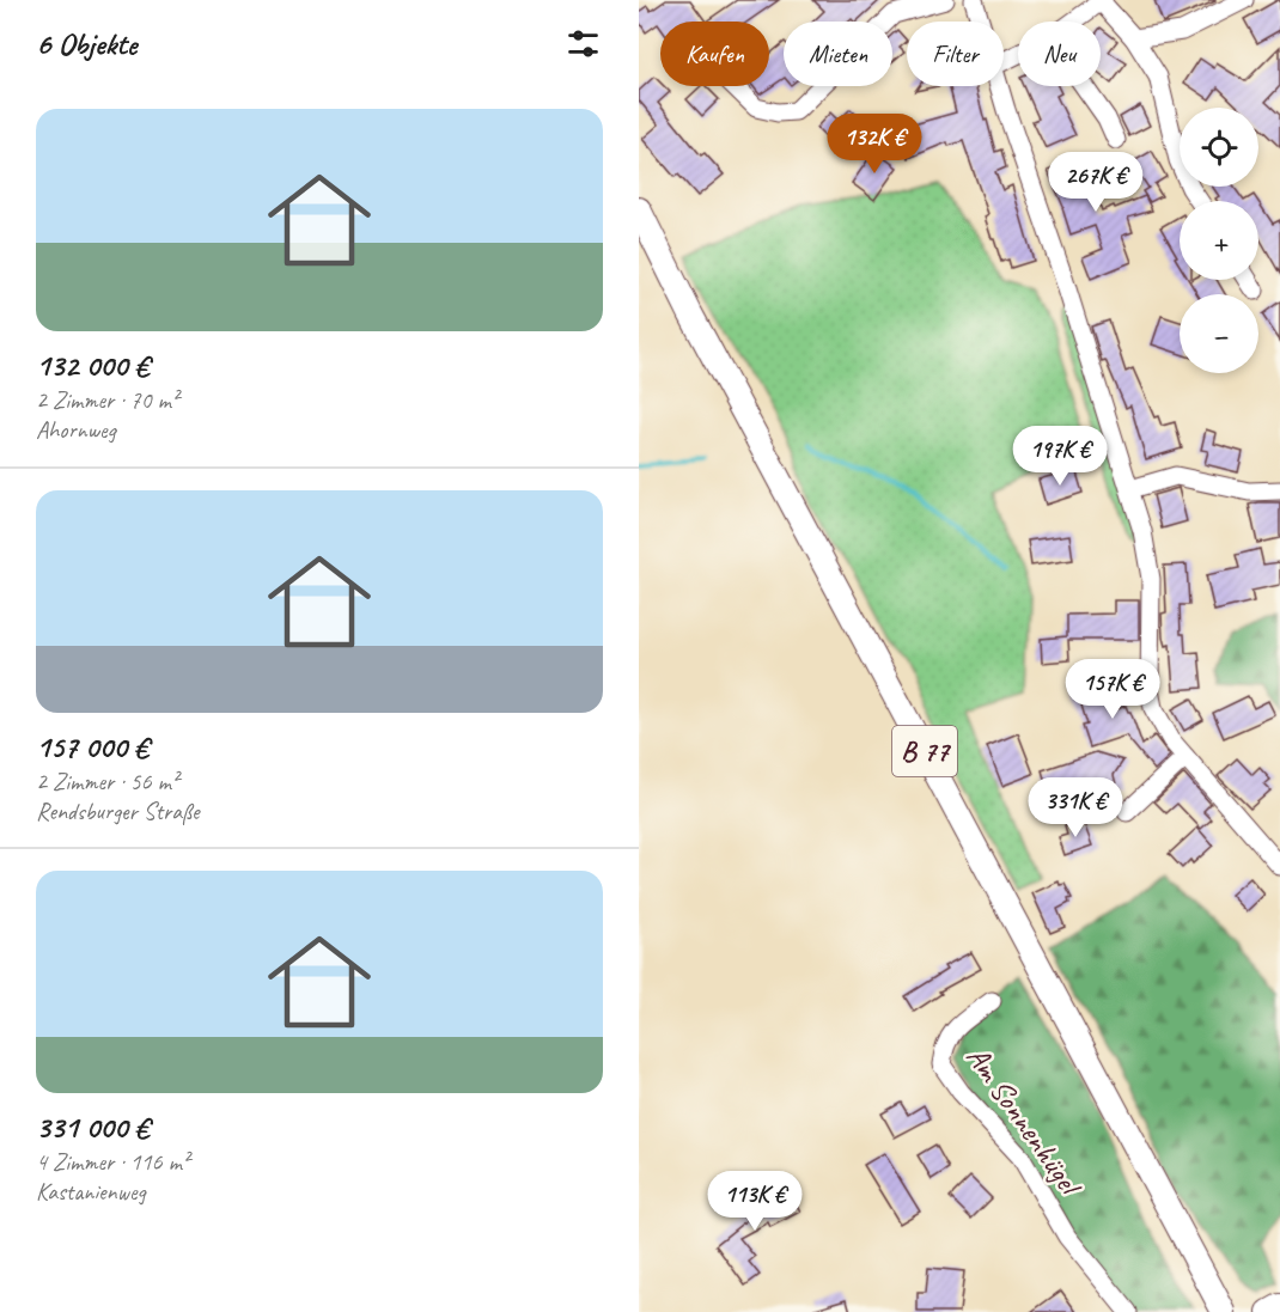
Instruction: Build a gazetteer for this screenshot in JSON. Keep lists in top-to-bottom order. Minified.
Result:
{"streets":{"main road":["B 77"],"street":["Am Sonnenhügel"]},"page":{"heading":"6 Objekte","chip":["Kaufen","Mieten","Filter","Neu"],"list":[{"name":"132 000 €","note":"2 Zimmer · 70 m² · Ahornweg"},{"name":"157 000 €","note":"2 Zimmer · 56 m² · Rendsburger Straße"},{"name":"331 000 €","note":"4 Zimmer · 116 m² · Kastanienweg"}],"map_buttons":["+","−"],"price":["132K €","267K €","197K €","157K €","331K €","113K €"]}}
